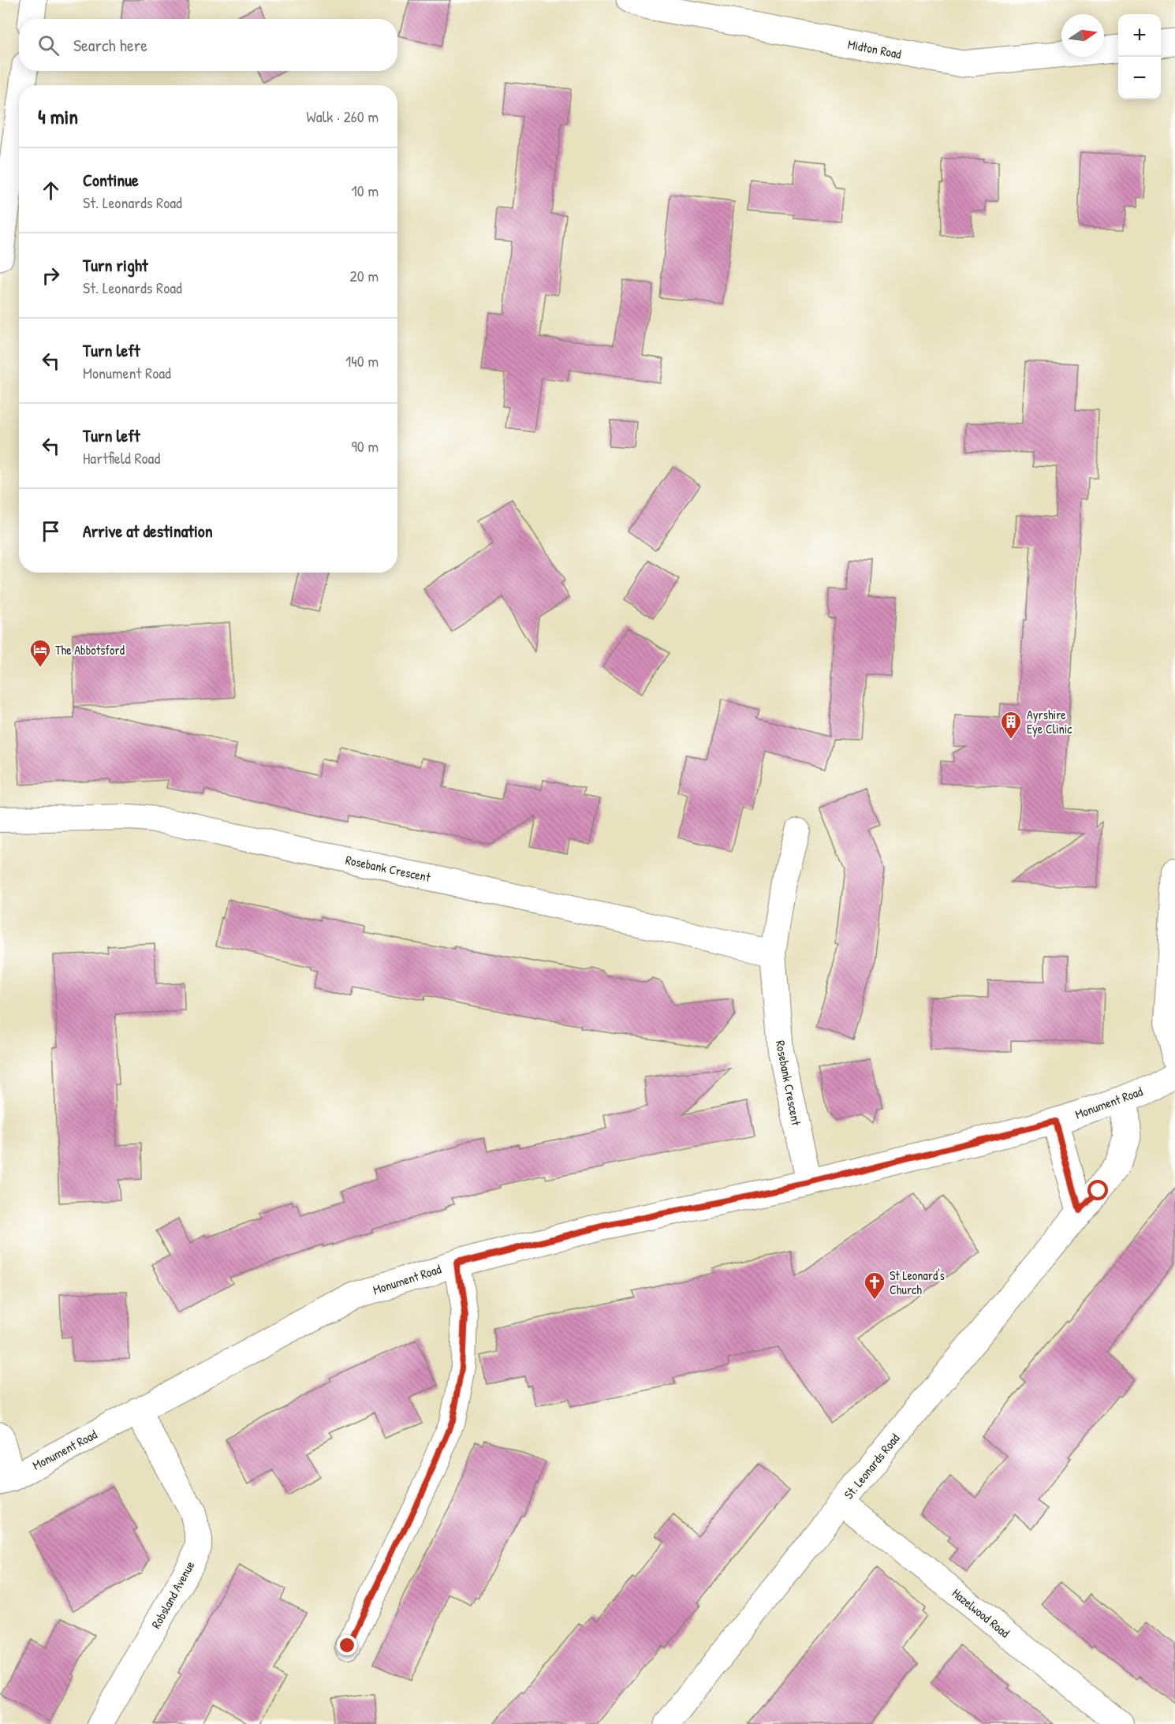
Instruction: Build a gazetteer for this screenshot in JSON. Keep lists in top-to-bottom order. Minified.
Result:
{"streets":{"main road":["Midton Road","Monument Road","St. Leonards Road"],"street":["Rosebank Crescent","Robsland Avenue","Hazelwood Road"]},"crossings":[["Rosebank Crescent","Monument Road"],["Monument Road","St. Leonards Road"],["Monument Road","Robsland Avenue"],["St. Leonards Road","Hazelwood Road"]],"places":{"hotel":["The Abbotsford"],"building":["Ayrshire Eye Clinic"],"church":["St Leonard's Church"]},"north":"right","page":{"map_buttons":["+","−"],"search":"Search here","heading":["4 min","Walk · 260 m"],"list":[["Continue","St. Leonards Road","10 m"],["Turn right","St. Leonards Road","20 m"],["Turn left","Monument Road","140 m"],["Turn left","Hartfield Road","90 m"],"Arrive at destination"]}}
